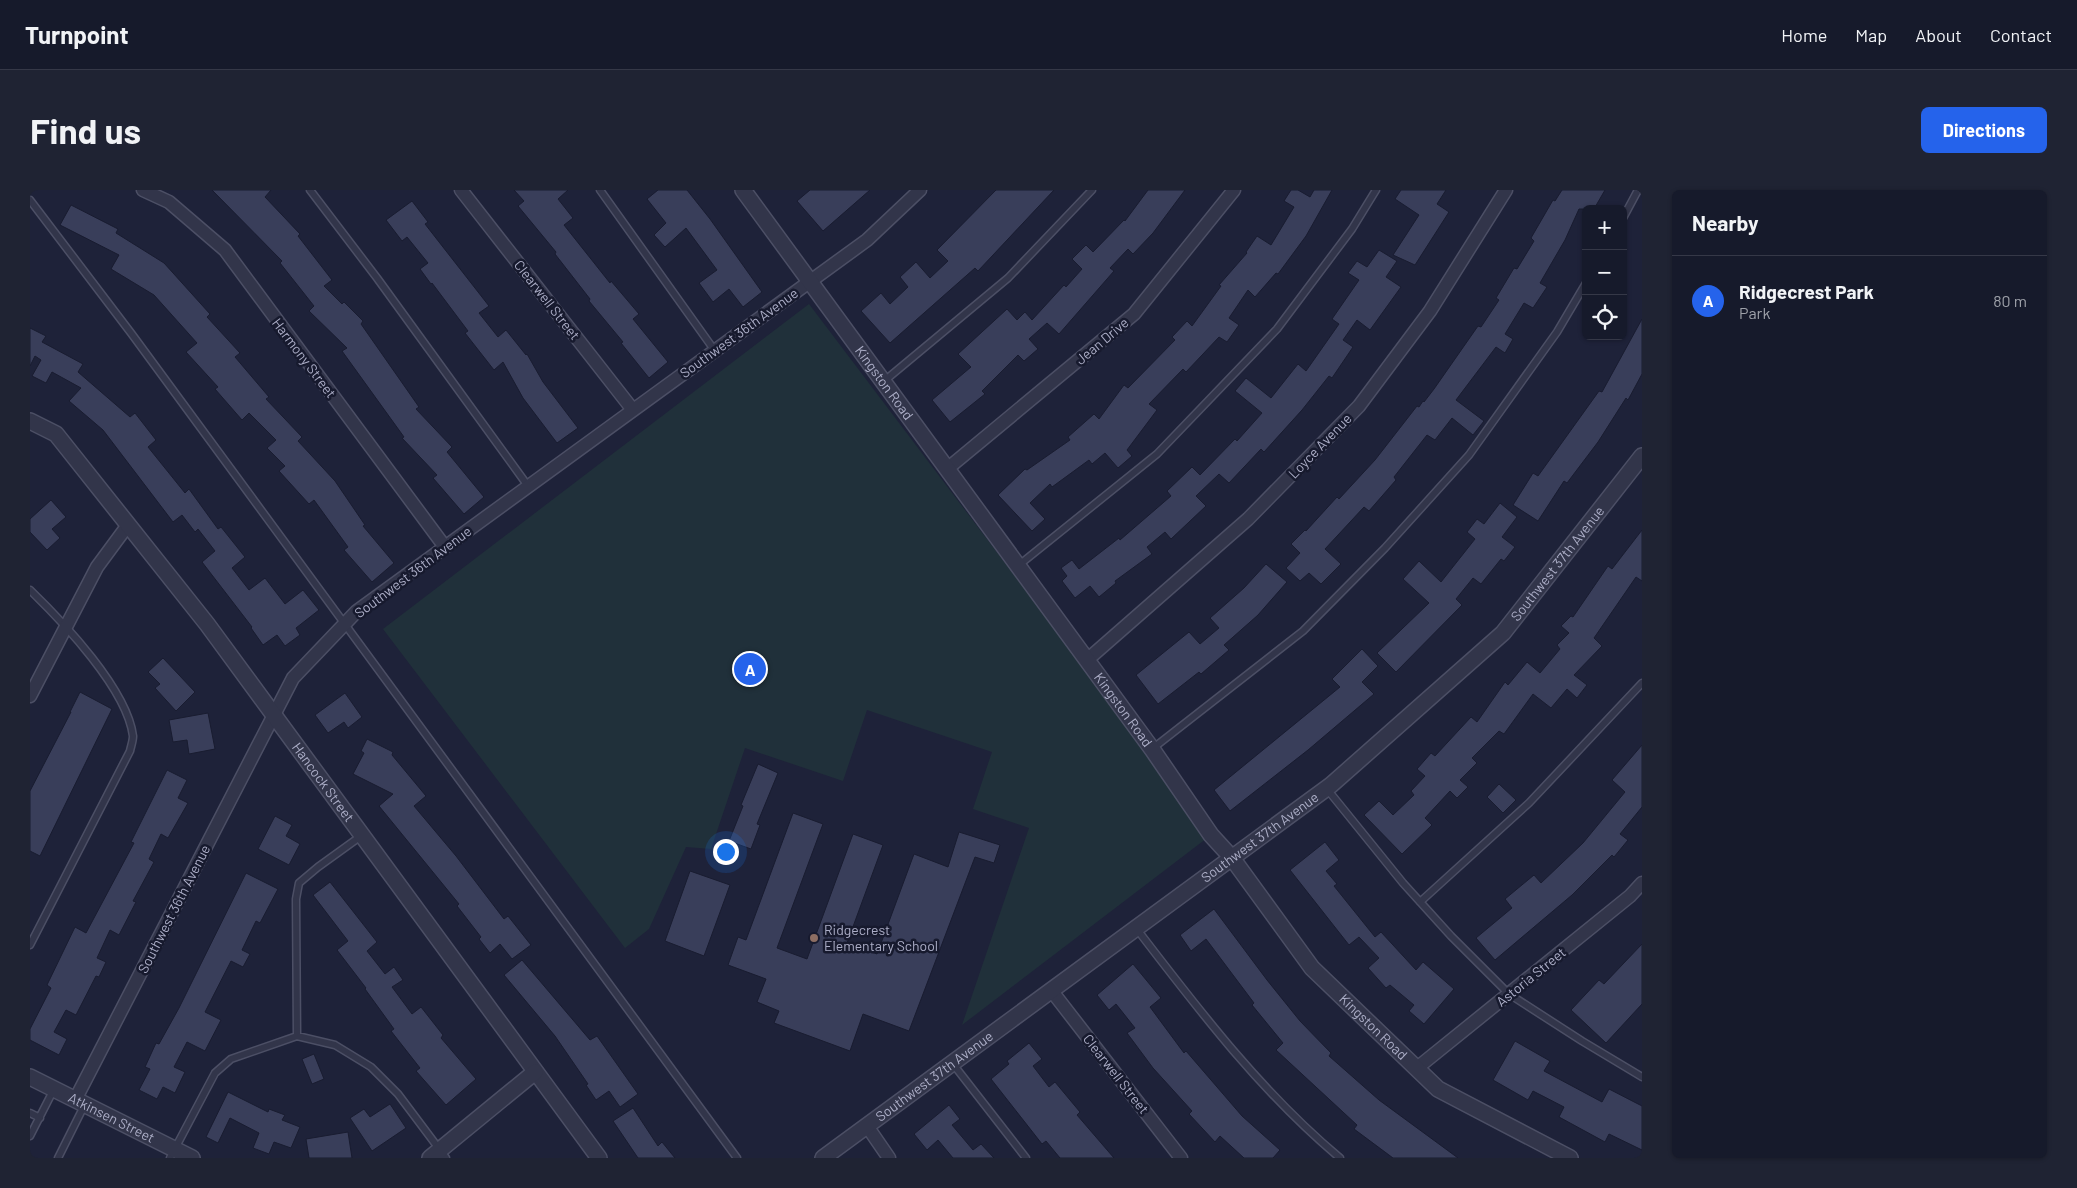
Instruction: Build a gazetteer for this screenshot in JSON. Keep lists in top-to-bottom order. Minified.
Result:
{"streets":{"street":["Clearwell Street","Southwest 36th Avenue","Jean Drive","Harmony Street","Kingston Road","Loyce Avenue","Southwest 37th Avenue","Hancock Street","Astoria Street","Atkinsen Street"]},"crossings":[["Clearwell Street","Southwest 36th Avenue"],["Clearwell Street","Southwest 37th Avenue"],["Southwest 36th Avenue","Harmony Street"],["Southwest 36th Avenue","Kingston Road"],["Southwest 36th Avenue","Hancock Street"],["Southwest 36th Avenue","Atkinsen Street"],["Jean Drive","Kingston Road"],["Kingston Road","Loyce Avenue"],["Kingston Road","Southwest 37th Avenue"],["Kingston Road","Astoria Street"]],"places":["Ridgecrest Elementary School"],"page":{"header":"Turnpoint","nav":["Home","Map","About","Contact"],"buttons":"Directions","title":"Find us","heading":"Nearby","map_buttons":["+","−"],"list":[{"mark":"A","name":"Ridgecrest Park","note":"Park","value":"80 m"}],"pins":"A"}}
